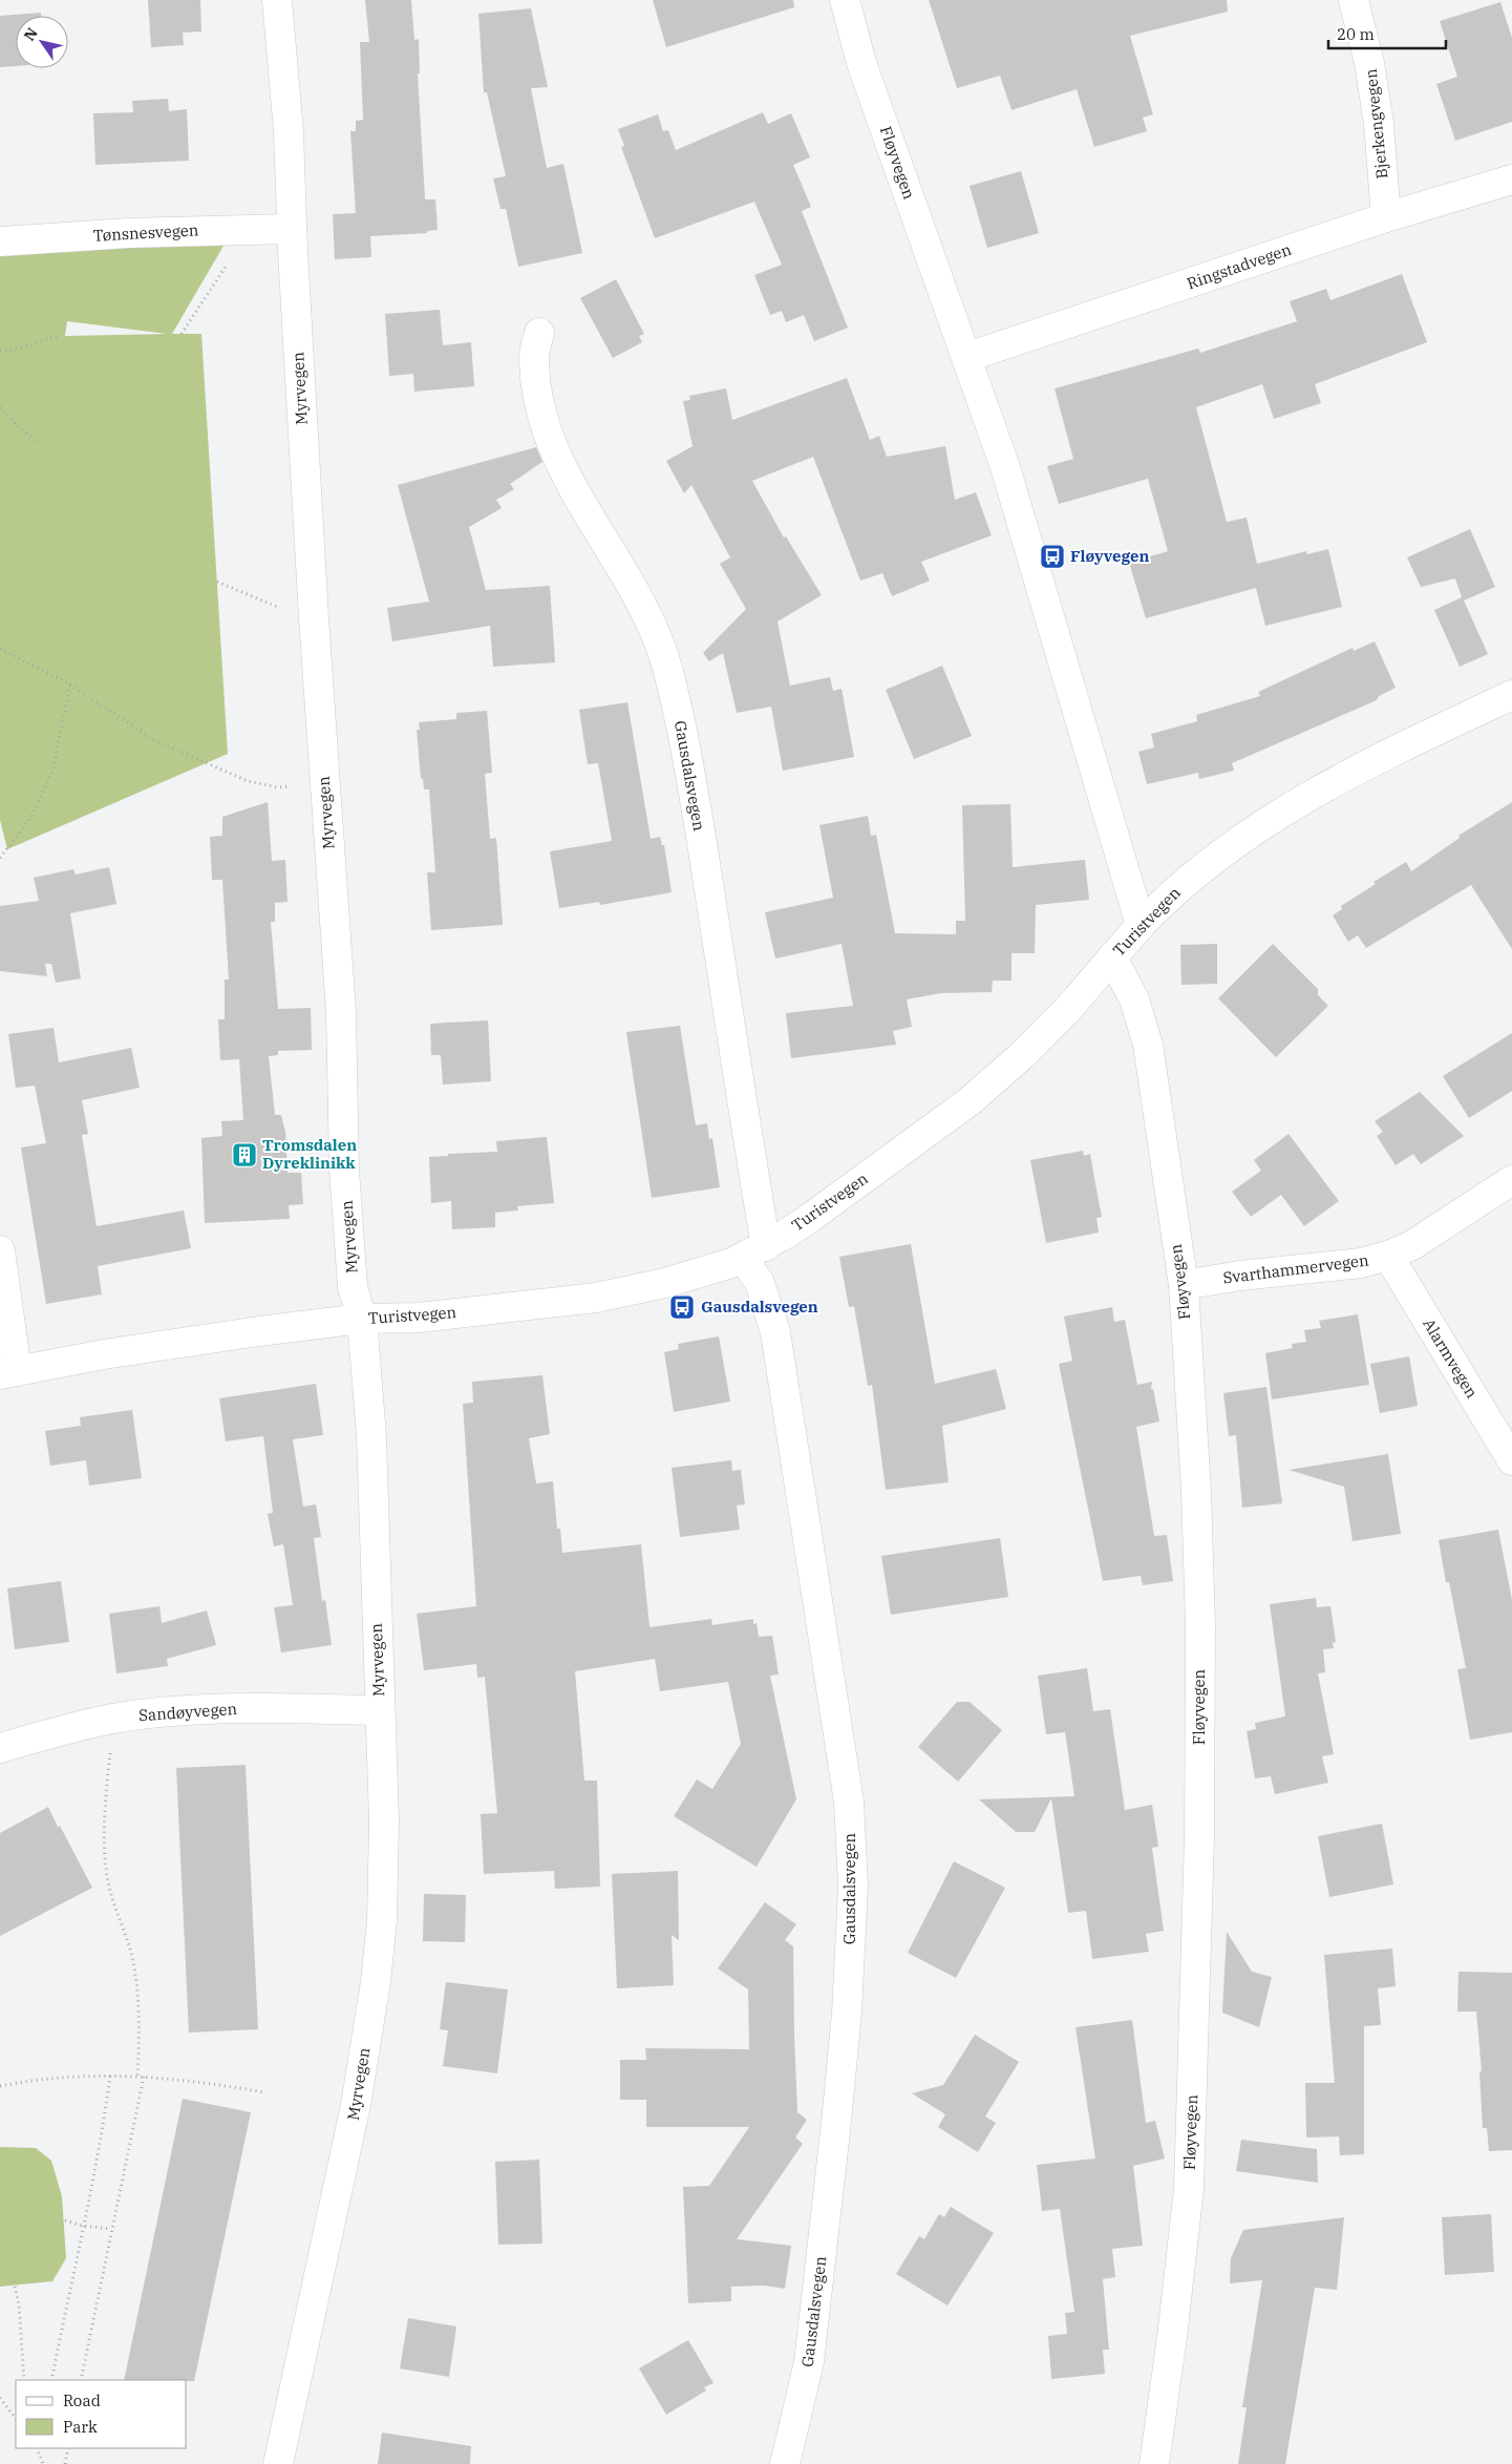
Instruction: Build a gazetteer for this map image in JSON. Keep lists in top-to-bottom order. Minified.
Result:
{"streets":{"street":["Bjerkengvegen","Fløyvegen","Tønsnesvegen","Ringstadvegen","Myrvegen","Gausdalsvegen","Turistvegen","Svarthammervegen","Alarmvegen","Sandøyvegen"]},"crossings":[["Bjerkengvegen","Ringstadvegen"],["Fløyvegen","Ringstadvegen"],["Fløyvegen","Turistvegen"],["Fløyvegen","Svarthammervegen"],["Tønsnesvegen","Myrvegen"],["Myrvegen","Turistvegen"],["Myrvegen","Sandøyvegen"],["Gausdalsvegen","Turistvegen"],["Svarthammervegen","Alarmvegen"]],"places":{"bus stop":["Fløyvegen","Gausdalsvegen"],"building":["Tromsdalen Dyreklinikk"]},"legend":["Road","Park"],"scale_bar":"20 m","north":"top left"}
